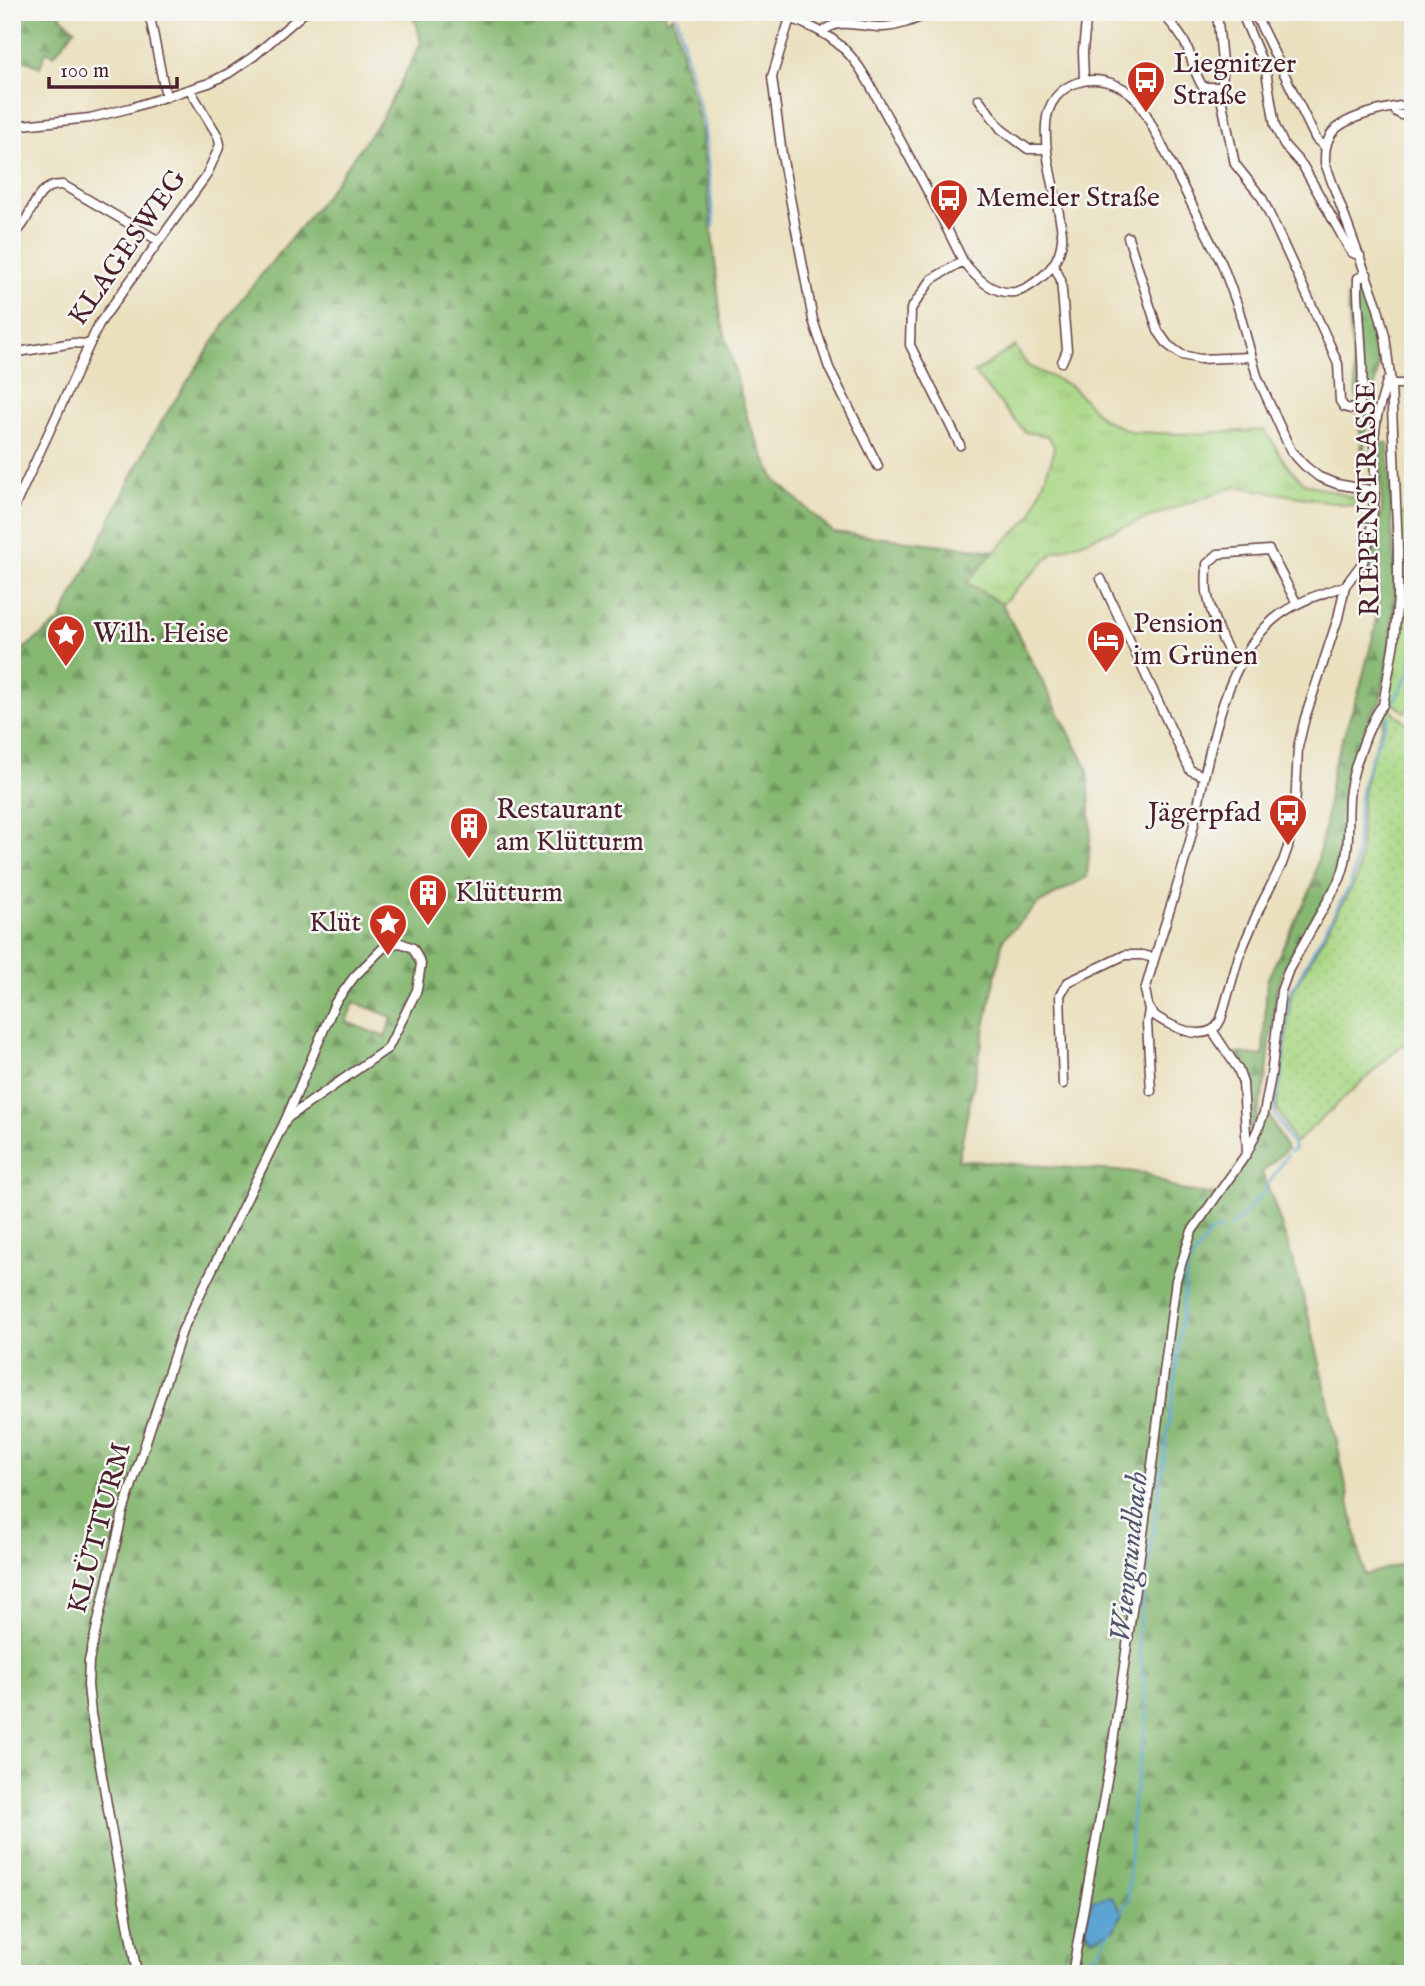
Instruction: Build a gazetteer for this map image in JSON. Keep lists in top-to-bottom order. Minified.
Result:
{"streets":{"street":["KLAGESWEG","RIEPENSTRASSE","KLÜTTURM"]},"water":["Wiengrundbach"],"places":{"bus stop":["Liegnitzer Straße","Memeler Straße","Jägerpfad"],"place":["Wilh. Heise","Klüt"],"hotel":["Pension im Grünen"],"building":["Restaurant am Klütturm","Klütturm"]},"scale_bar":"100 m"}
